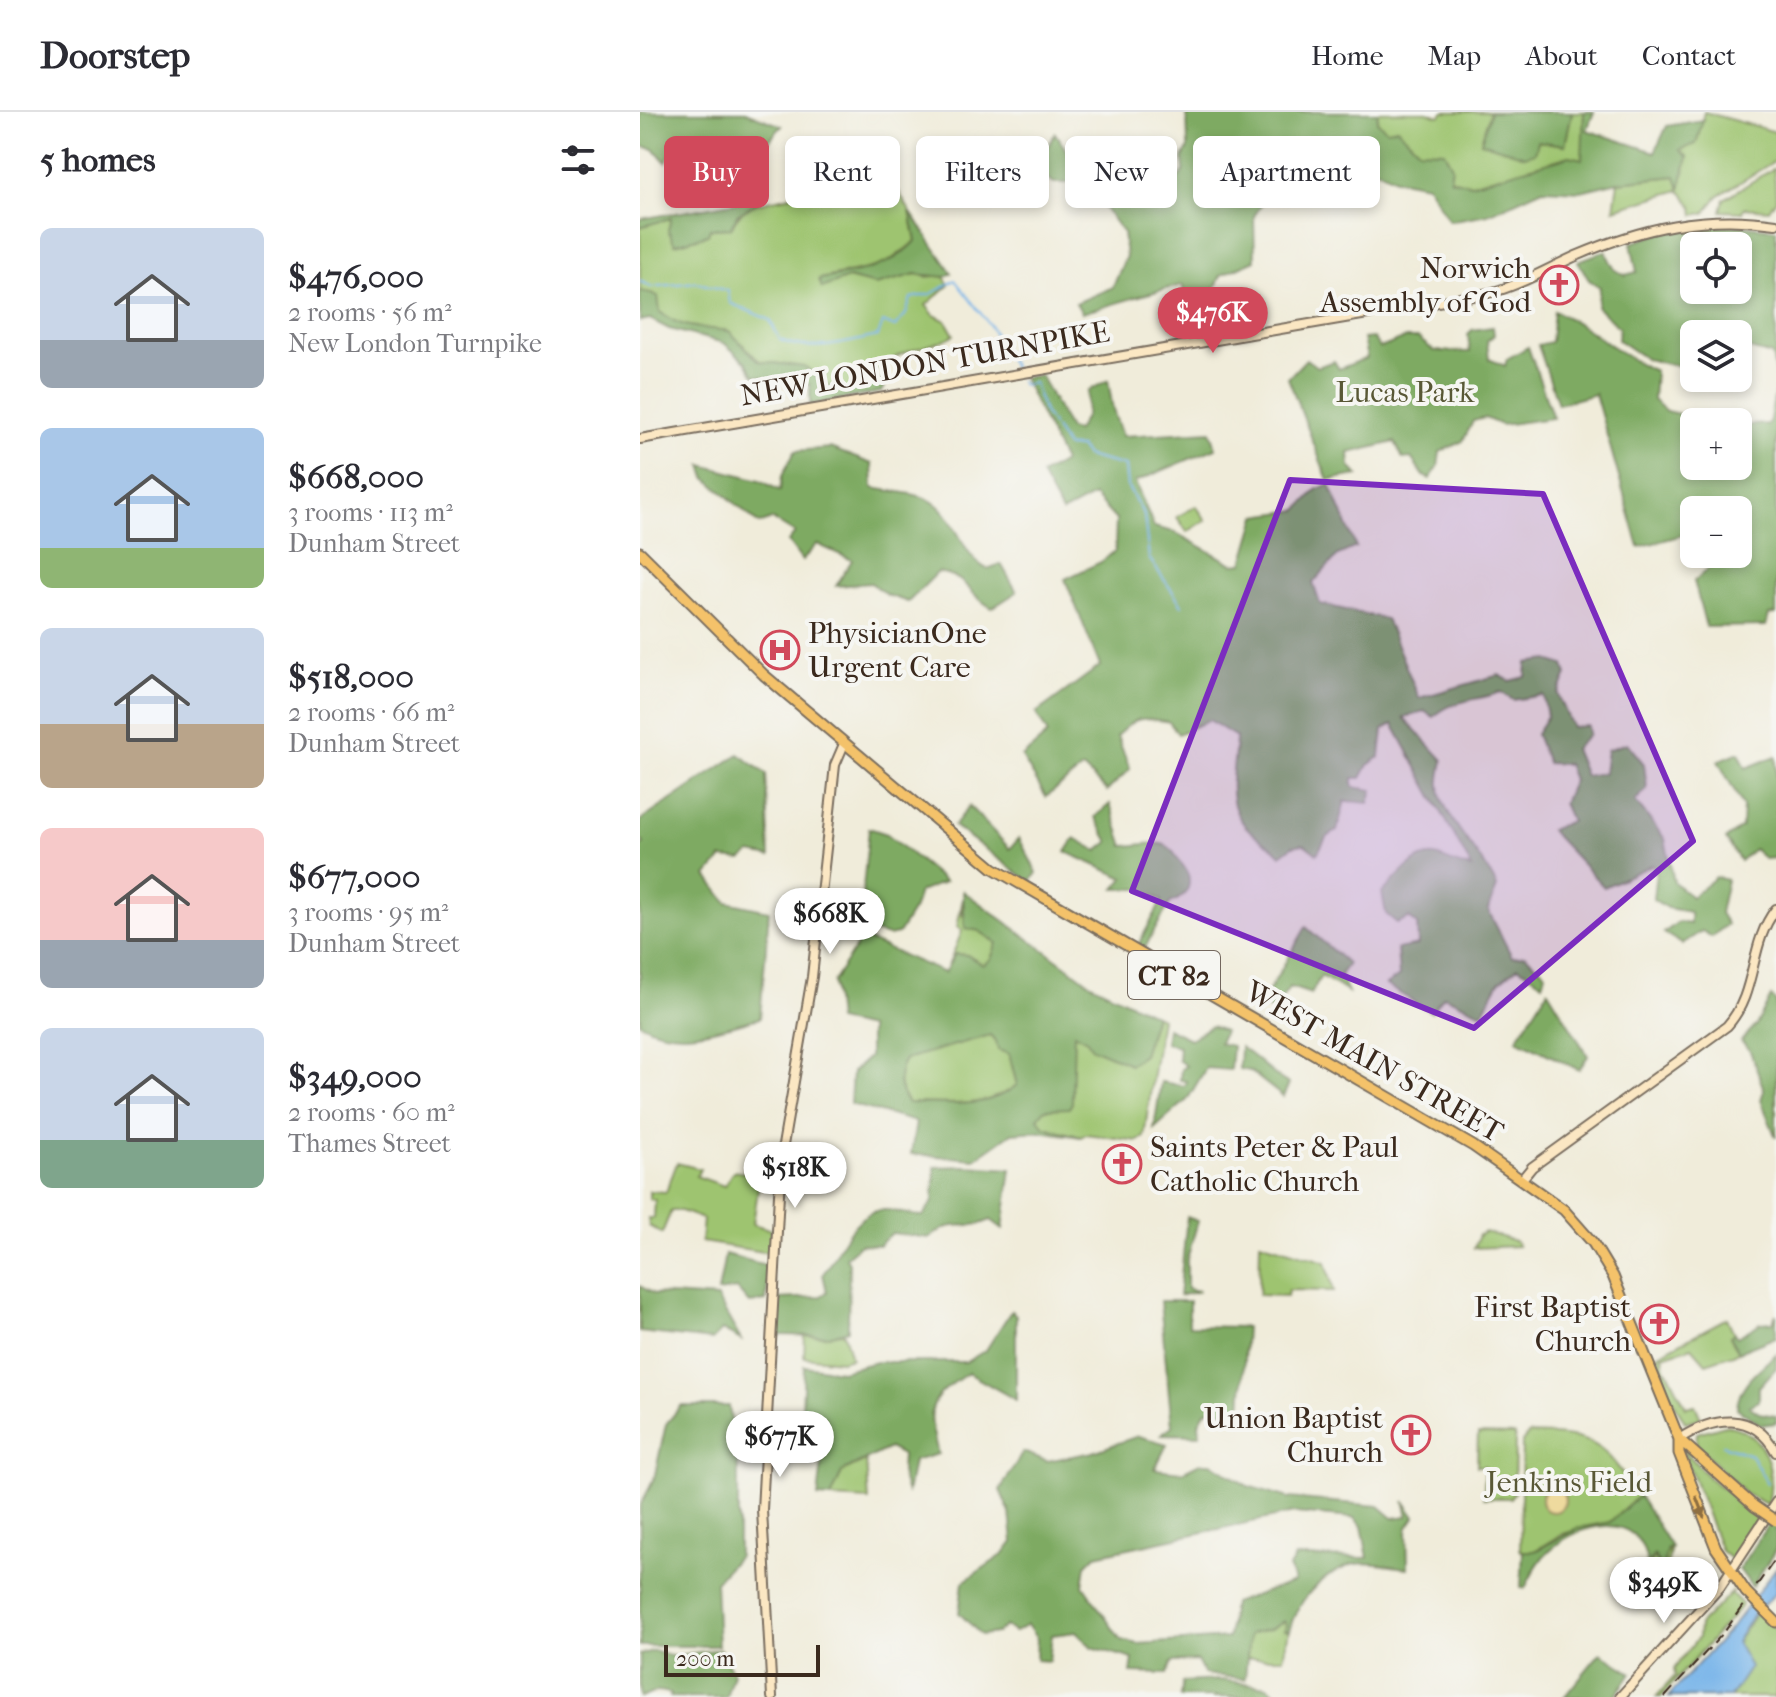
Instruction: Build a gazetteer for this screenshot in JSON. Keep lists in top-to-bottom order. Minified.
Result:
{"streets":{"main road":["NEW LONDON TURNPIKE","CT 82","WEST MAIN STREET"]},"parks":["Lucas Park","Jenkins Field"],"places":{"church":["Norwich Assembly of God","Saints Peter & Paul Catholic Church","First Baptist Church","Union Baptist Church"],"hospital":["PhysicianOne Urgent Care"]},"scale_bar":"200 m","page":{"header":"Doorstep","nav":["Home","Map","About","Contact"],"heading":"5 homes","chip":["Buy","Rent","Filters","New","Apartment"],"list":[{"name":"$476,000","note":"2 rooms · 56 m² · New London Turnpike"},{"name":"$668,000","note":"3 rooms · 113 m² · Dunham Street"},{"name":"$518,000","note":"2 rooms · 66 m² · Dunham Street"},{"name":"$677,000","note":"3 rooms · 95 m² · Dunham Street"},{"name":"$349,000","note":"2 rooms · 60 m² · Thames Street"}],"map_buttons":["+","−"],"price":["$476K","$668K","$518K","$677K","$349K"],"scale":"200 m"}}
